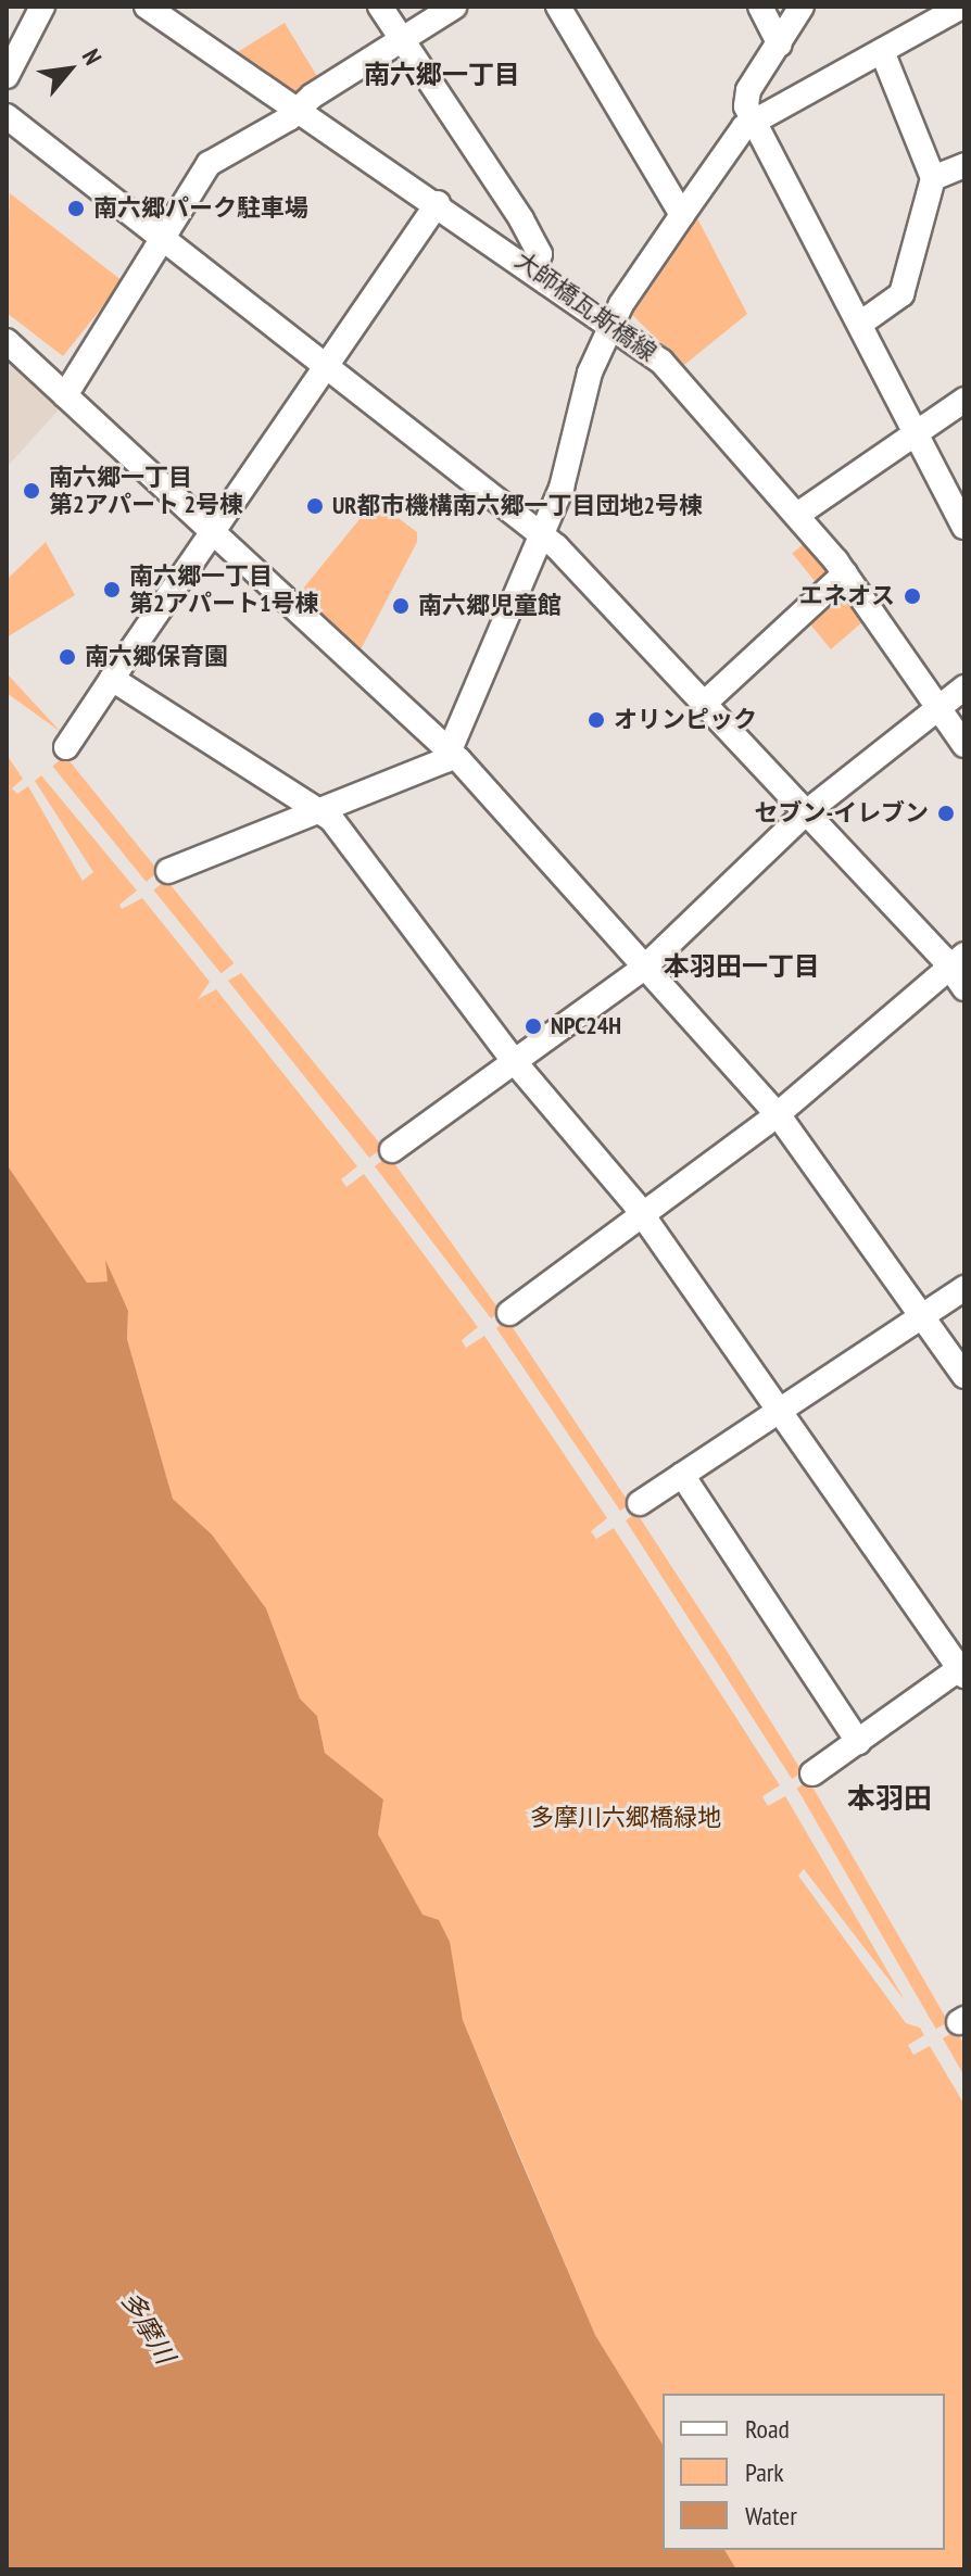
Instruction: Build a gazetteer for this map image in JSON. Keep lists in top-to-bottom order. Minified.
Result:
{"streets":{"street":["大師橋瓦斯橋線"]},"districts":["南六郷一丁目","本羽田一丁目","本羽田"],"water":["多摩川"],"parks":["多摩川六郷橋緑地"],"places":["南六郷パーク駐車場","南六郷一丁目 第2アパート 2号棟","UR都市機構南六郷一丁目団地2号棟","南六郷一丁目 第2アパート1号棟","エネオス","南六郷児童館","南六郷保育園","オリンピック","セブン-イレブン","NPC24H"],"legend":["Road","Park","Water"],"north":"top right"}
